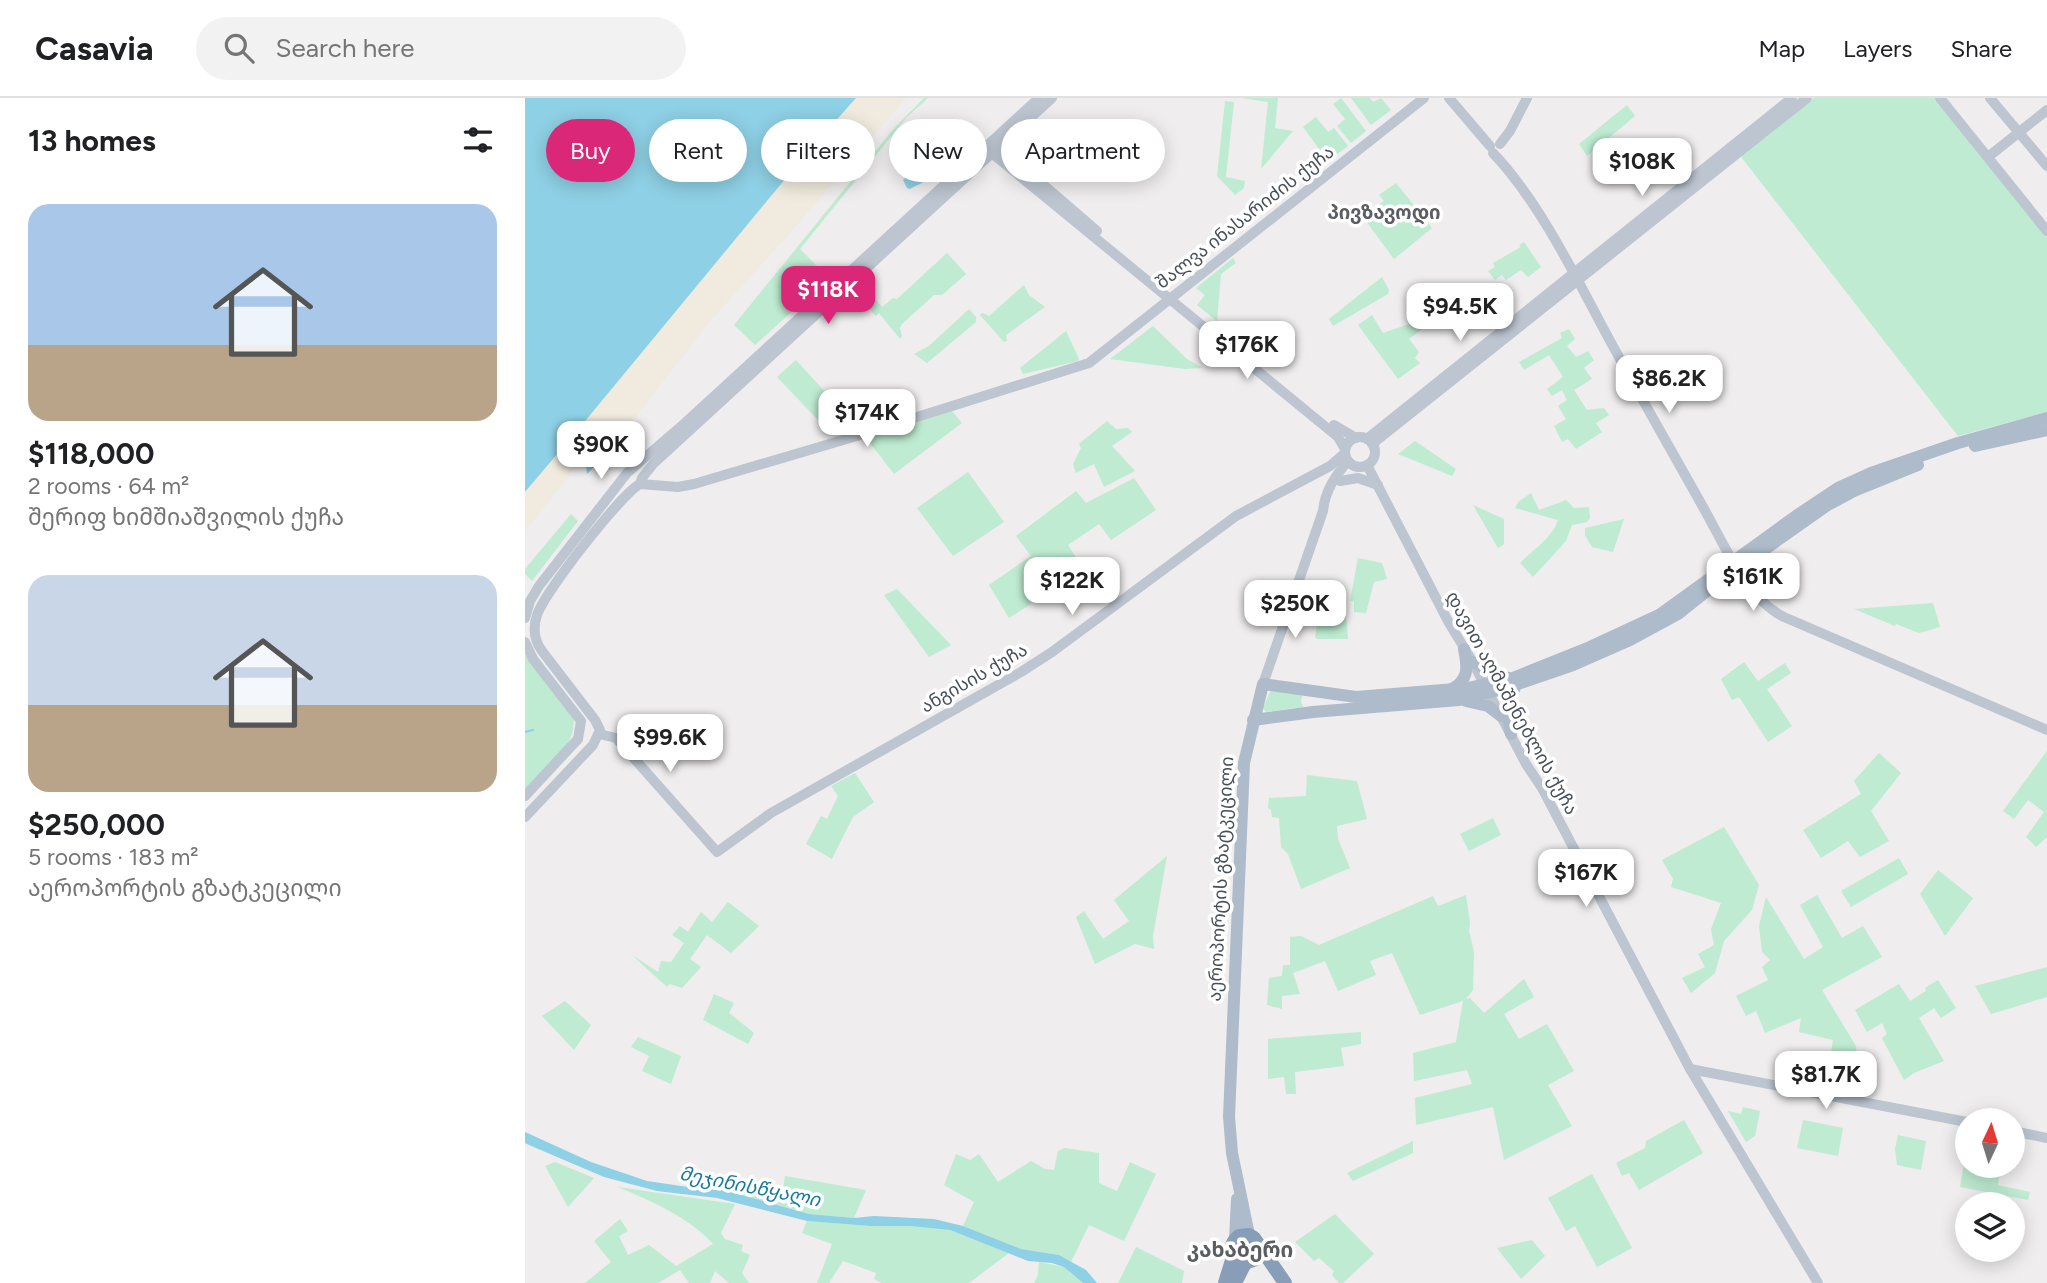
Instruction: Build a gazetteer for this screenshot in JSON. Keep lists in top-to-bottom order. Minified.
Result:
{"streets":{"main road":["აეროპორტის გზატკეცილი"],"street":["შალვა ინასარიძის ქუჩა","ანგისის ქუჩა","დავით აღმაშენებლის ქუჩა"]},"crossings":[["ანგისის ქუჩა","აეროპორტის გზატკეცილი"]],"districts":["პივზავოდი","კახაბერი"],"water":["მეჯინისწყალი"],"north":"top","page":{"header":"Casavia","search":"Search here","nav":["Map","Layers","Share"],"heading":"13 homes","chip":["Buy","Rent","Filters","New","Apartment"],"price":["$108K","$118K","$94.5K","$176K","$86.2K","$174K","$90K","$161K","$122K","$250K","$99.6K","$167K","$81.7K"],"list":[{"name":"$118,000","note":"2 rooms · 64 m² · შერიფ ხიმშიაშვილის ქუჩა"},{"name":"$250,000","note":"5 rooms · 183 m² · აეროპორტის გზატკეცილი"}]}}
